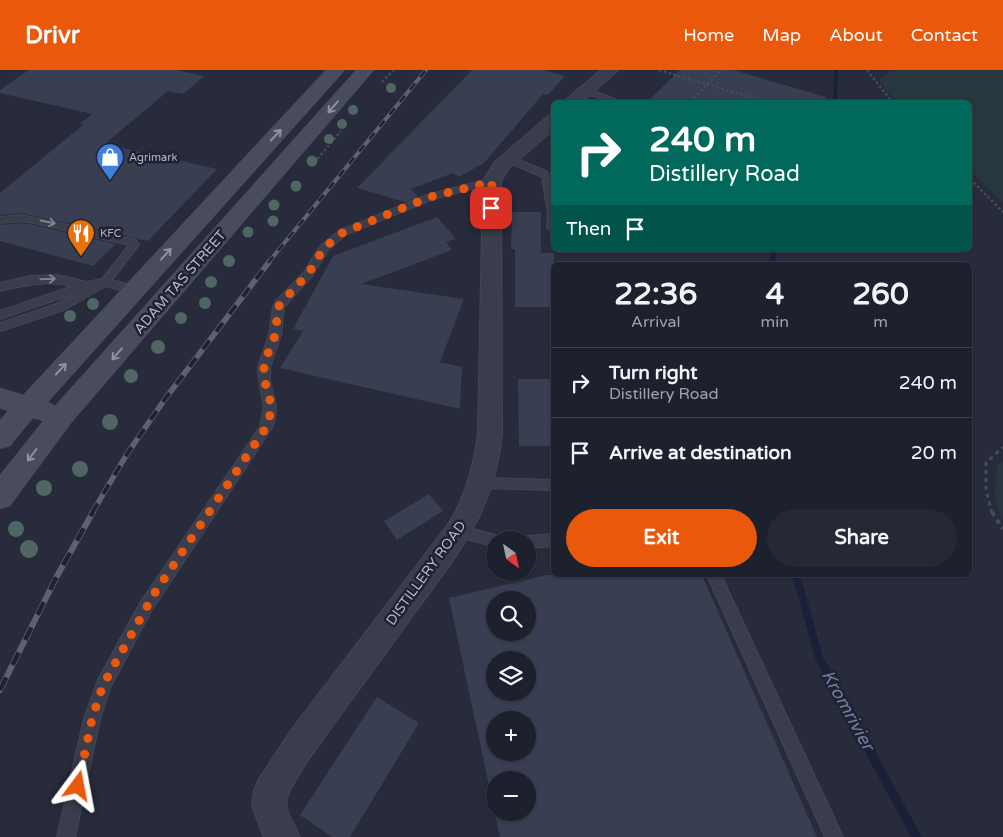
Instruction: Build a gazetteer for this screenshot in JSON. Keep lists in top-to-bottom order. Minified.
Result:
{"streets":{"main road":["ADAM TAS STREET"],"street":["DISTILLERY ROAD"]},"water":["Kromrivier"],"places":{"shop":["Agrimark"],"restaurant":["KFC"]},"north":"bottom right","page":{"header":"Drivr","nav":["Home","Map","About","Contact"],"turn":["240 m","Distillery Road"],"then":"Then","eta":["22:36","Arrival","4","min","260","m"],"list":[{"name":"Turn right","note":"Distillery Road","value":"240 m"},{"name":"Arrive at destination","value":"20 m"}],"buttons":["Exit","Share"],"map_buttons":["+","−"]}}
